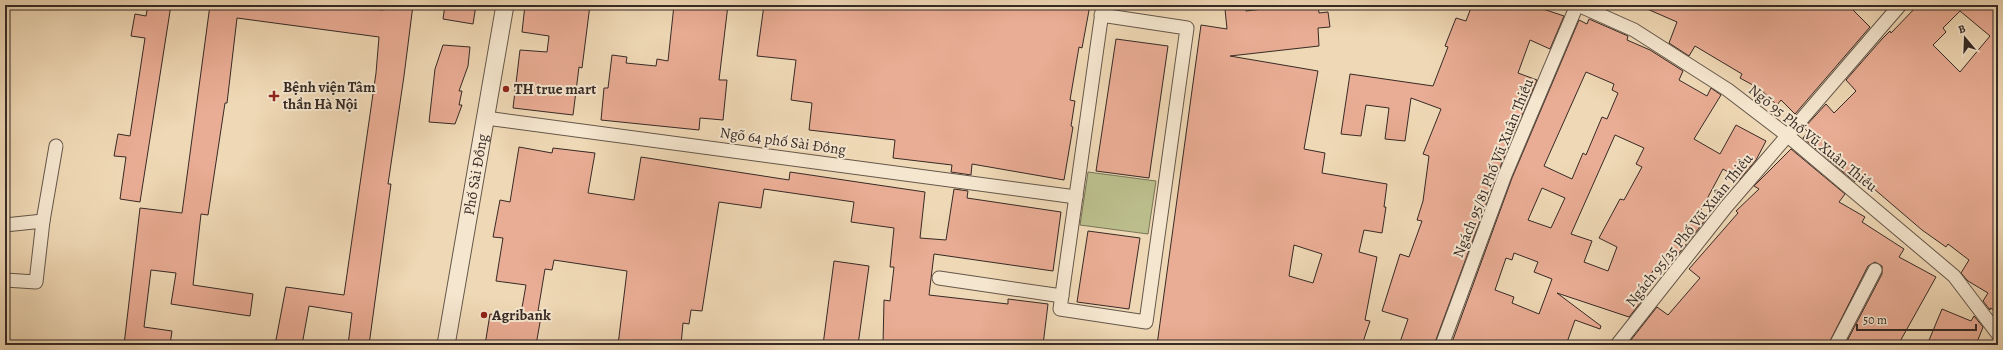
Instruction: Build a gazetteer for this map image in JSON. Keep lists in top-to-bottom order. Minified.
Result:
{"streets":{"street":["Ngõ 95 Phố Vũ Xuân Thiều","Ngõ 64 phố Sài Đồng","Ngách 95/81 Phố Vũ Xuân Thiều","Phố Sài Đồng","Ngách 95/35 Phố Vũ Xuân Thiều"]},"crossings":[["Ngõ 95 Phố Vũ Xuân Thiều","Ngách 95/81 Phố Vũ Xuân Thiều"],["Ngõ 95 Phố Vũ Xuân Thiều","Ngách 95/35 Phố Vũ Xuân Thiều"],["Ngõ 64 phố Sài Đồng","Phố Sài Đồng"]],"places":{"other":["TH true mart","Agribank"],"health":["Bệnh viện Tâm thần Hà Nội"]},"scale_bar":"50 m","north":"top"}
